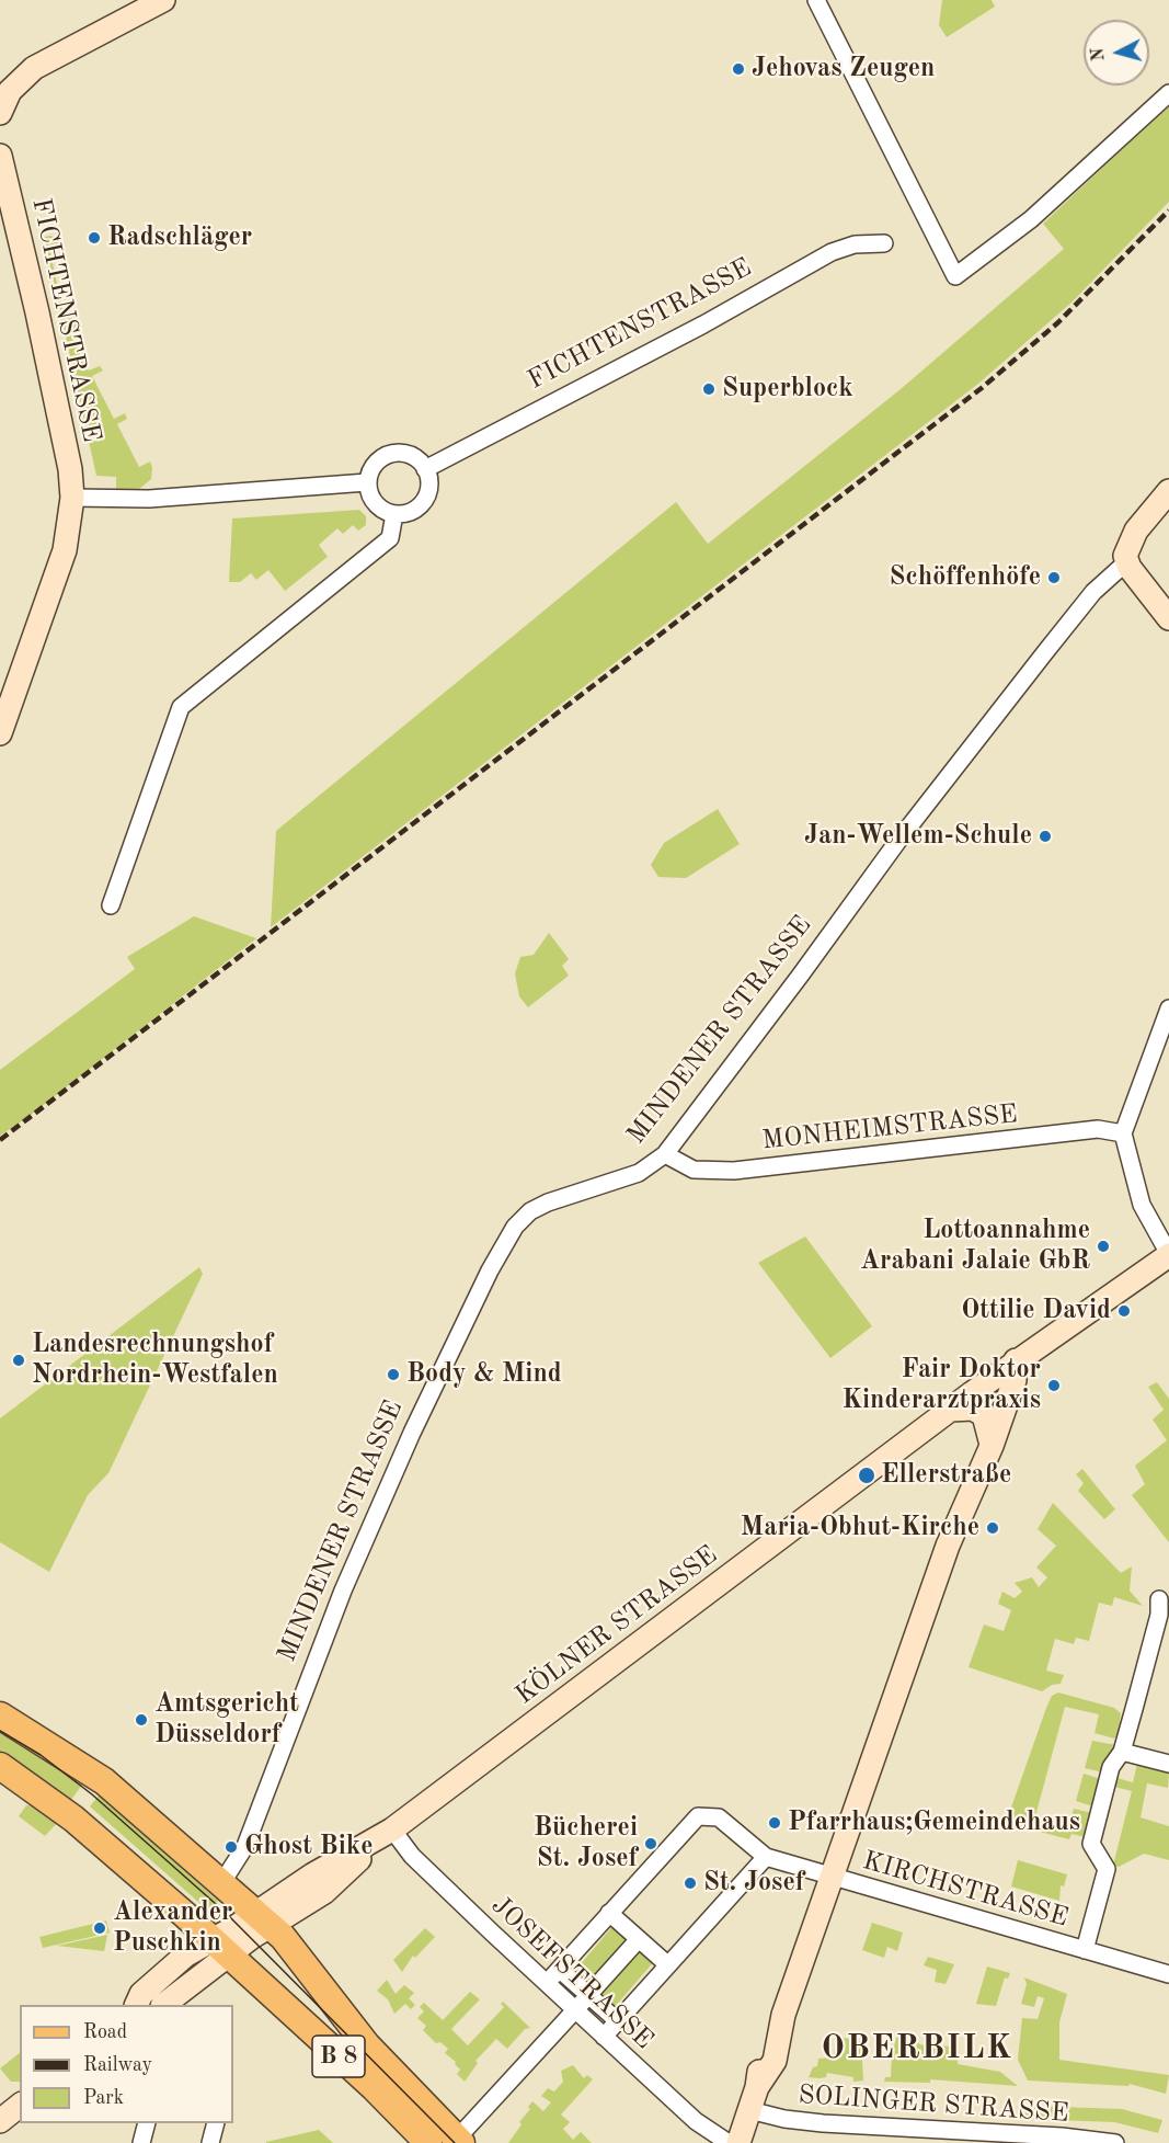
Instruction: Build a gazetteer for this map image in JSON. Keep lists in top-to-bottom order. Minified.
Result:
{"streets":{"main road":["B 8"],"street":["FICHTENSTRASSE","MINDENER STRASSE","MONHEIMSTRASSE","KÖLNER STRASSE","KIRCHSTRASSE","JOSEFSTRASSE","SOLINGER STRASSE"]},"crossings":[["MINDENER STRASSE","MONHEIMSTRASSE"],["MINDENER STRASSE","B 8"],["KÖLNER STRASSE","JOSEFSTRASSE"],["KÖLNER STRASSE","B 8"]],"districts":["OBERBILK"],"places":["Jehovas Zeugen","Radschläger","Superblock","Schöffenhöfe","Jan-Wellem-Schule","Lottoannahme Arabani Jalaie GbR","Ottilie David","Landesrechnungshof Nordrhein-Westfalen","Body & Mind","Fair Doktor Kinderarztpraxis","Ellerstraße","Maria-Obhut-Kirche","Amtsgericht Düsseldorf","Pfarrhaus;Gemeindehaus","Bücherei St. Josef","Ghost Bike","St. Josef","Alexander Puschkin"],"legend":["Road","Railway","Park"],"north":"left"}
